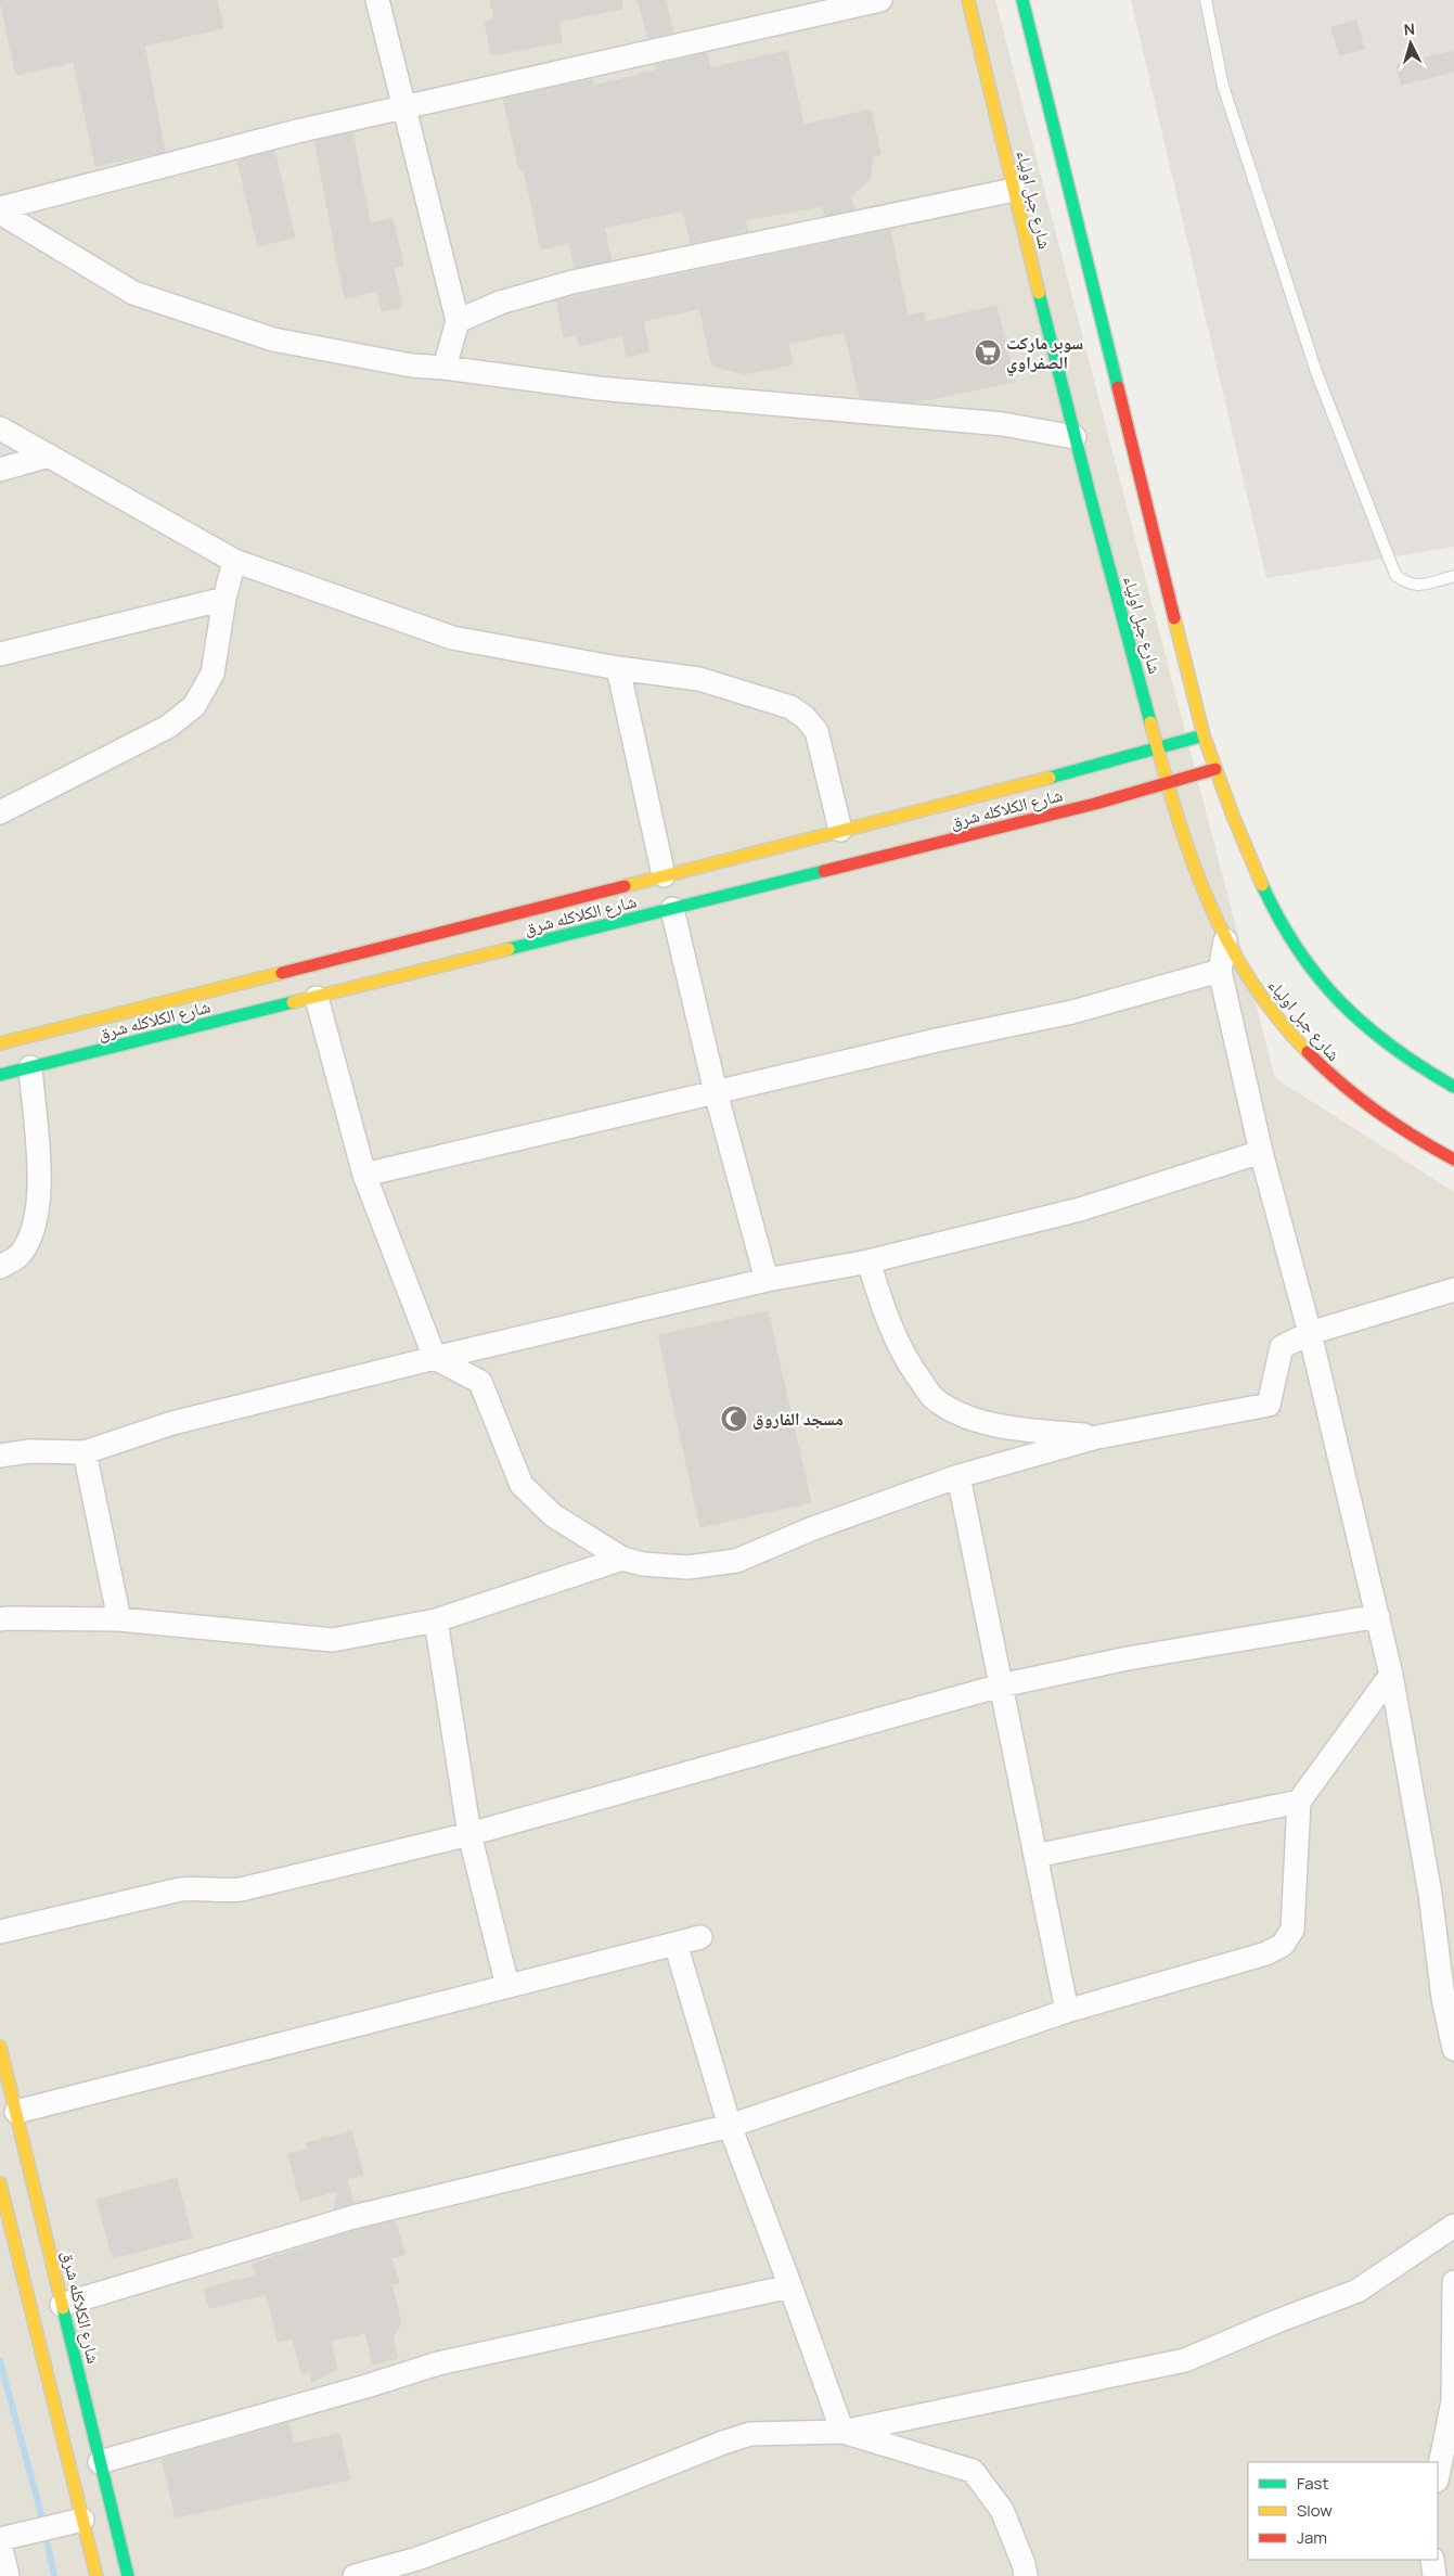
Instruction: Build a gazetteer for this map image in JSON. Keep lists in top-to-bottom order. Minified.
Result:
{"streets":{"main road":["شارع جبل اولياء","شارع الكلاكله شرق"]},"crossings":[["شارع جبل اولياء","شارع الكلاكله شرق"]],"places":{"supermarket":["سوبر ماركت الصفراوي"],"mosque":["مسجد الفاروق"]},"legend":["Fast","Slow","Jam"],"north":"top"}
